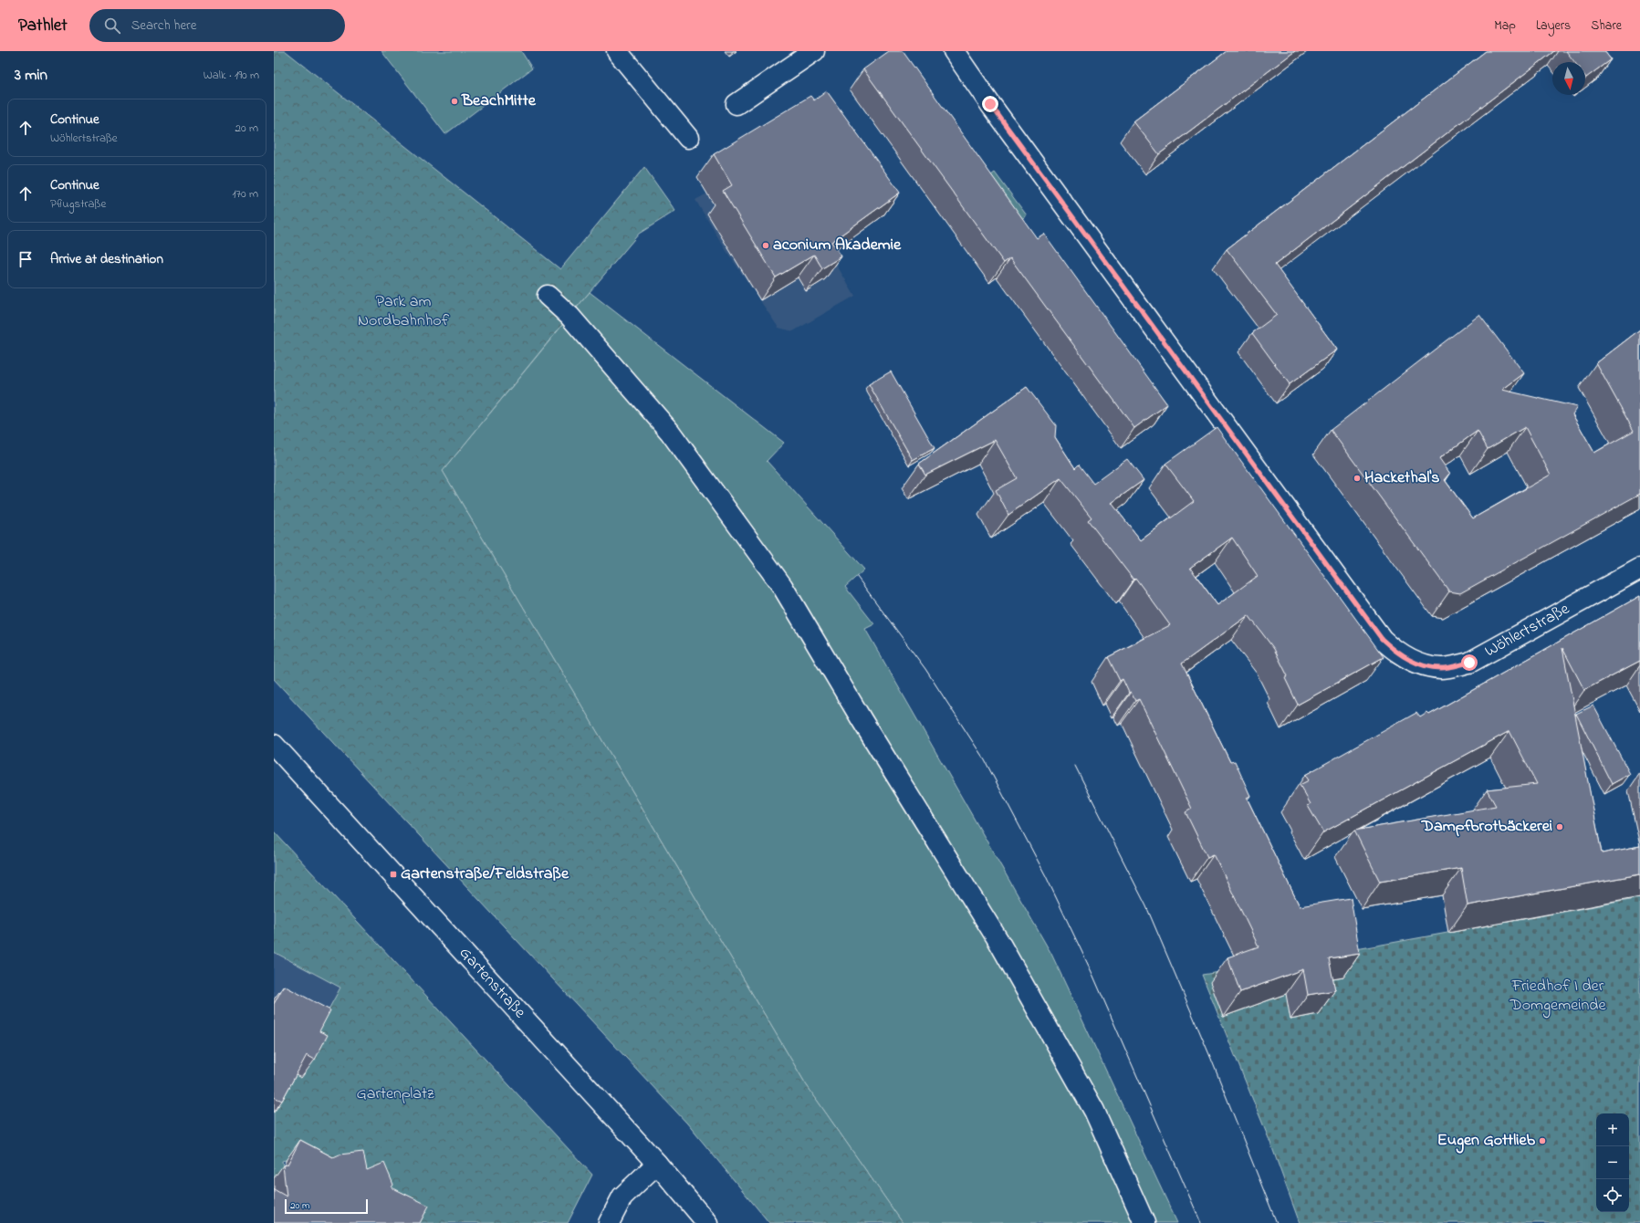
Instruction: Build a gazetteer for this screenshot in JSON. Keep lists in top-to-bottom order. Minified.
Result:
{"streets":{"street":["Wöhlertstraße","Gartenstraße"]},"parks":["Park am Nordbahnhof","Friedhof I der Domgemeinde","Gartenplatz"],"places":{"other":["BeachMitte","aconium Akademie","Hackethal's","Dampfbrotbäckerei","Eugen Gottlieb"],"transit":["Gartenstraße/Feldstraße"]},"scale_bar":"20 m","north":"bottom","page":{"header":"Pathlet","search":"Search here","nav":["Map","Layers","Share"],"heading":["3 min","Walk · 190 m"],"list":[["Continue","Wöhlertstraße","20 m"],["Continue","Pflugstraße","170 m"],"Arrive at destination"],"map_buttons":["+","−"],"scale":"20 m"}}
